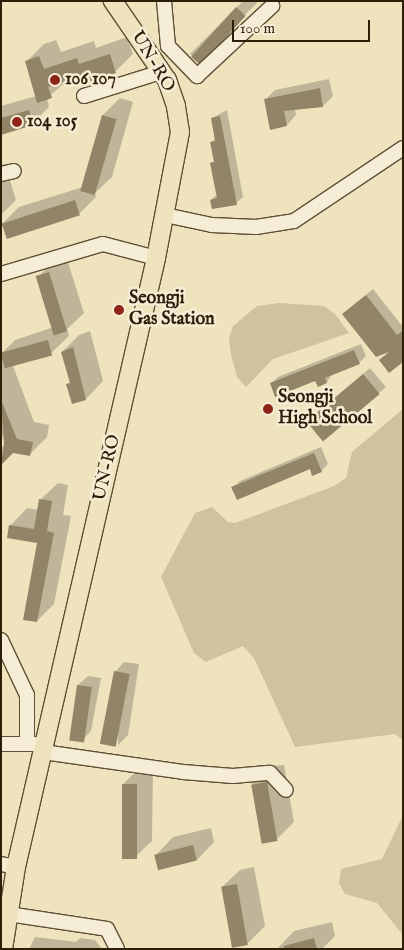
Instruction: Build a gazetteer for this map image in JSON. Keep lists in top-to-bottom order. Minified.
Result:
{"streets":{"main road":["UN-RO"]},"places":["106 107","104 105","Seongji Gas Station","Seongji High School"],"scale_bar":"100 m"}
